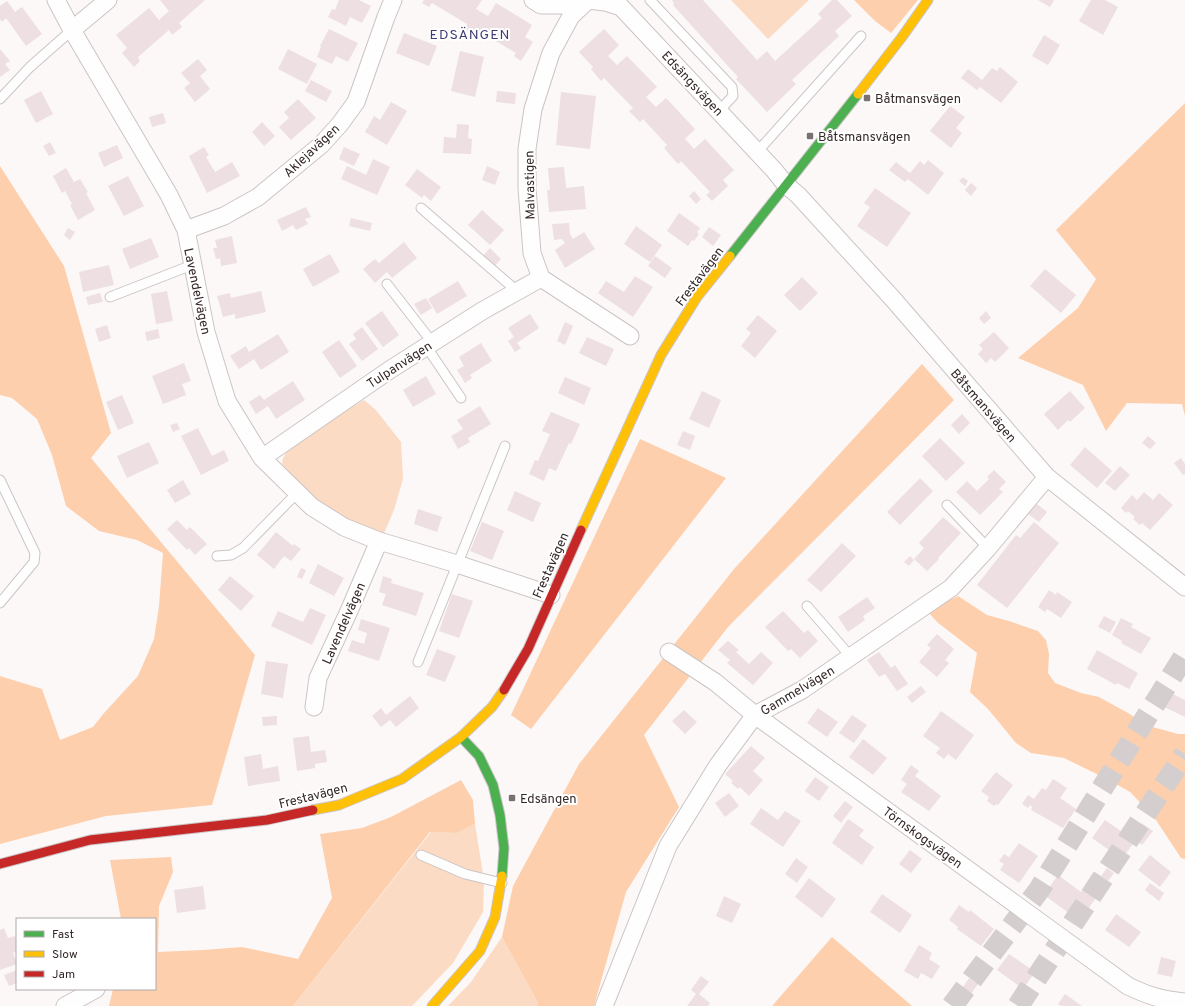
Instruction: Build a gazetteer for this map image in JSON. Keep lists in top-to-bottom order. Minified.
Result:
{"streets":{"street":["Edsängsvägen","Aklejavägen","Malvastigen","Frestavägen","Lavendelvägen","Tulpanvägen","Båtsmansvägen","Gammelvägen","Törnskogsvägen"]},"crossings":[["Edsängsvägen","Malvastigen"],["Edsängsvägen","Frestavägen"],["Edsängsvägen","Båtsmansvägen"],["Aklejavägen","Lavendelvägen"],["Malvastigen","Tulpanvägen"],["Frestavägen","Lavendelvägen"],["Frestavägen","Båtsmansvägen"],["Lavendelvägen","Tulpanvägen"],["Båtsmansvägen","Gammelvägen"],["Gammelvägen","Törnskogsvägen"]],"districts":["EDSÄNGEN"],"places":{"transit":["Båtmansvägen","Båtsmansvägen","Edsängen"]},"legend":["Fast","Slow","Jam"]}
